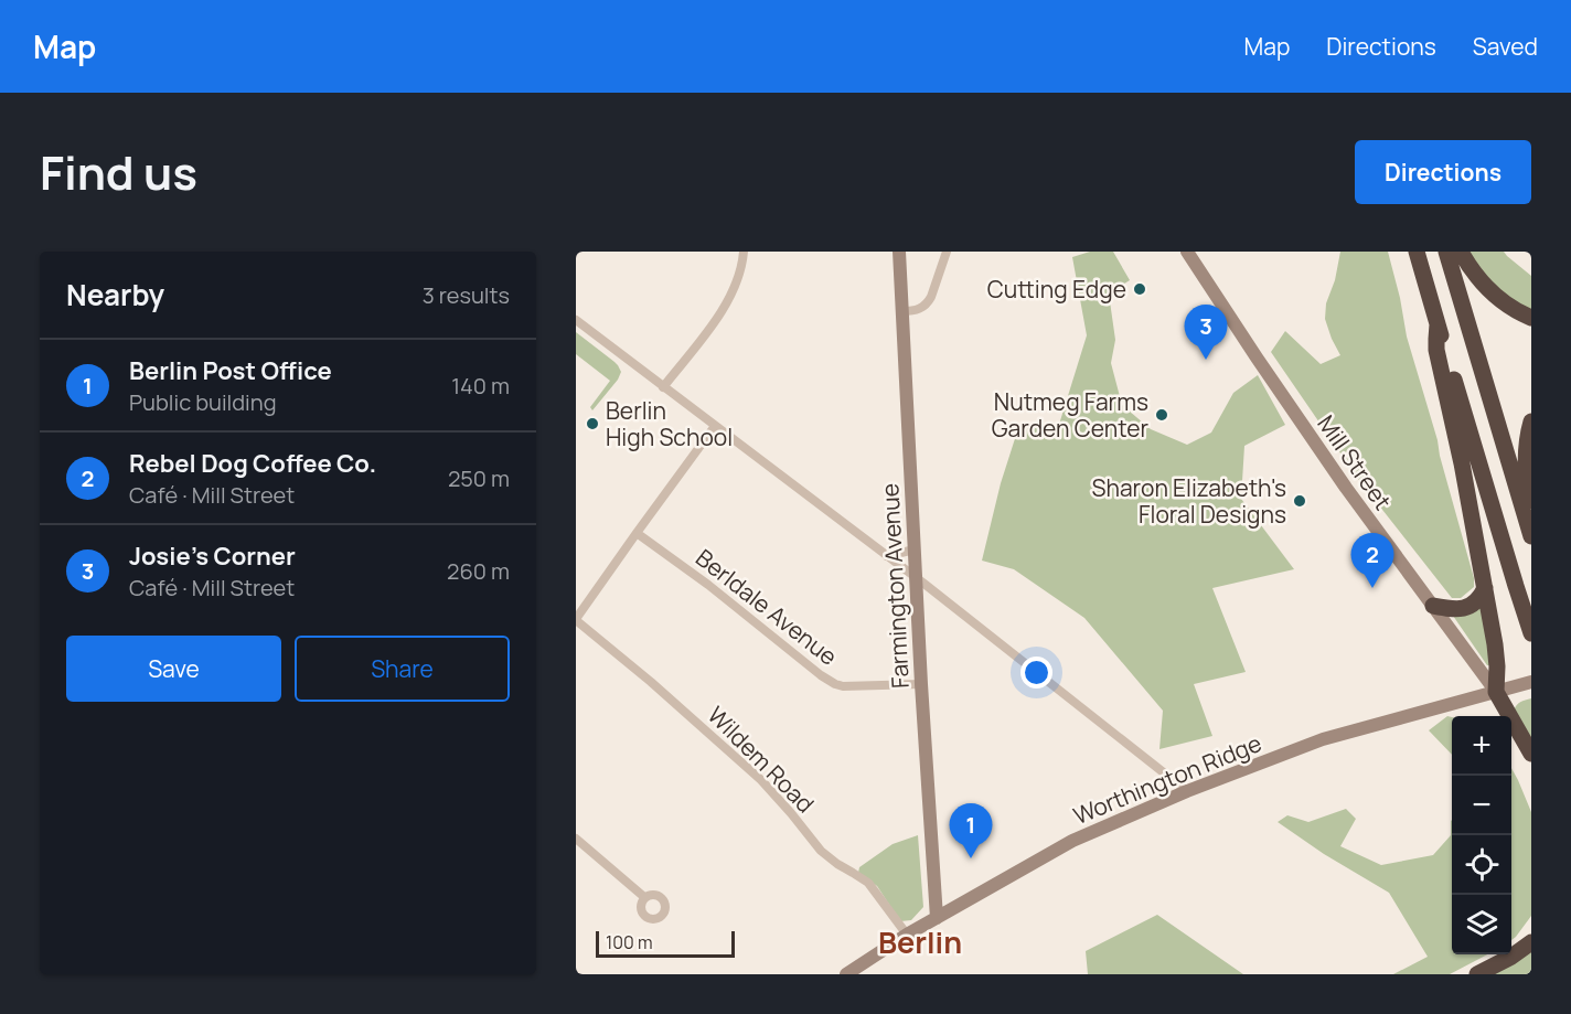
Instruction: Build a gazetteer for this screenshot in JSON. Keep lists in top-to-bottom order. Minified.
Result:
{"streets":{"street":["Mill Street","Farmington Avenue","Berldale Avenue","Wildem Road","Worthington Ridge"]},"crossings":[["Mill Street","Worthington Ridge"],["Farmington Avenue","Berldale Avenue"],["Farmington Avenue","Worthington Ridge"],["Wildem Road","Worthington Ridge"]],"districts":["Berlin"],"places":["Cutting Edge","Nutmeg Farms Garden Center","Berlin High School","Sharon Elizabeth's Floral Designs"],"scale_bar":"100 m","page":{"header":"Map","nav":["Map","Directions","Saved"],"title":"Find us","buttons":["Directions",["Save","Share"]],"heading":["Nearby","3 results"],"pins":["3","2","1"],"list":[{"mark":"1","name":"Berlin Post Office","note":"Public building","value":"140 m"},{"mark":"2","name":"Rebel Dog Coffee Co.","note":"Café · Mill Street","value":"250 m"},{"mark":"3","name":"Josie's Corner","note":"Café · Mill Street","value":"260 m"}],"map_buttons":["+","−"],"scale":"100 m"}}
